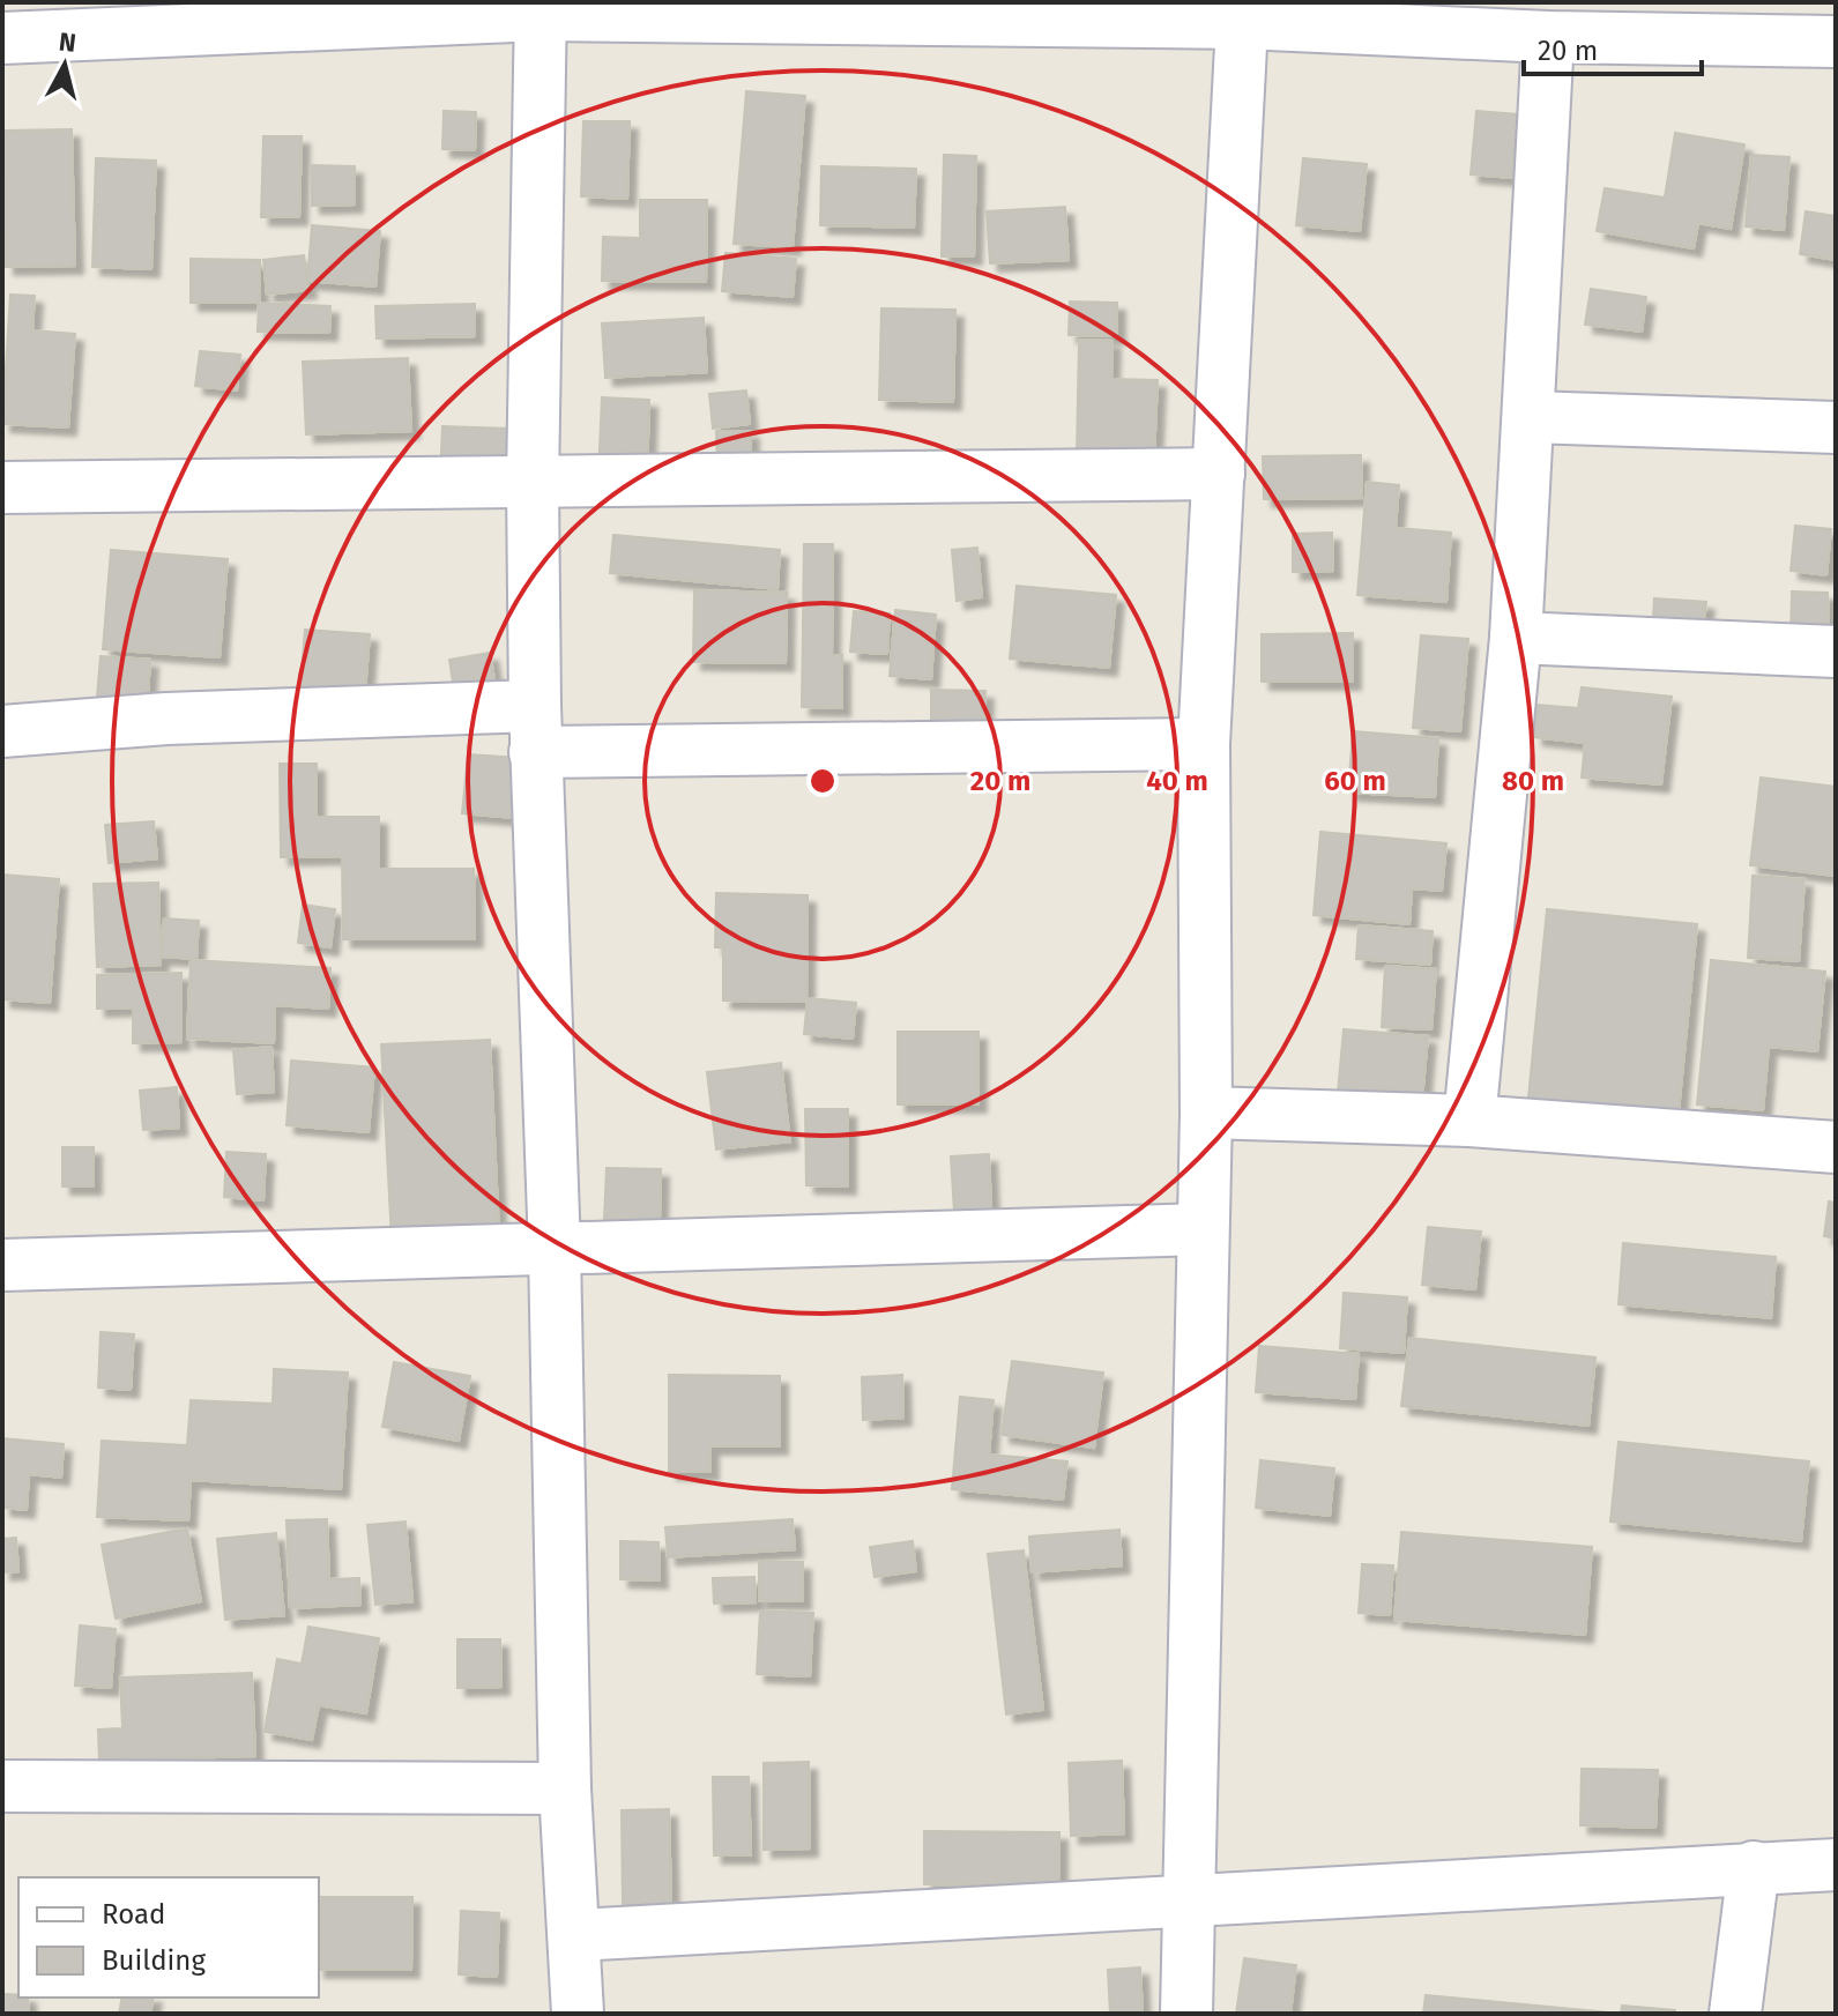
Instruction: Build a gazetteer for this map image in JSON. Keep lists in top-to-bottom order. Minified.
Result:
{"legend":["Road","Building"],"scale_bar":"20 m","north":"top","rings":["20 m","40 m","60 m","80 m"]}
